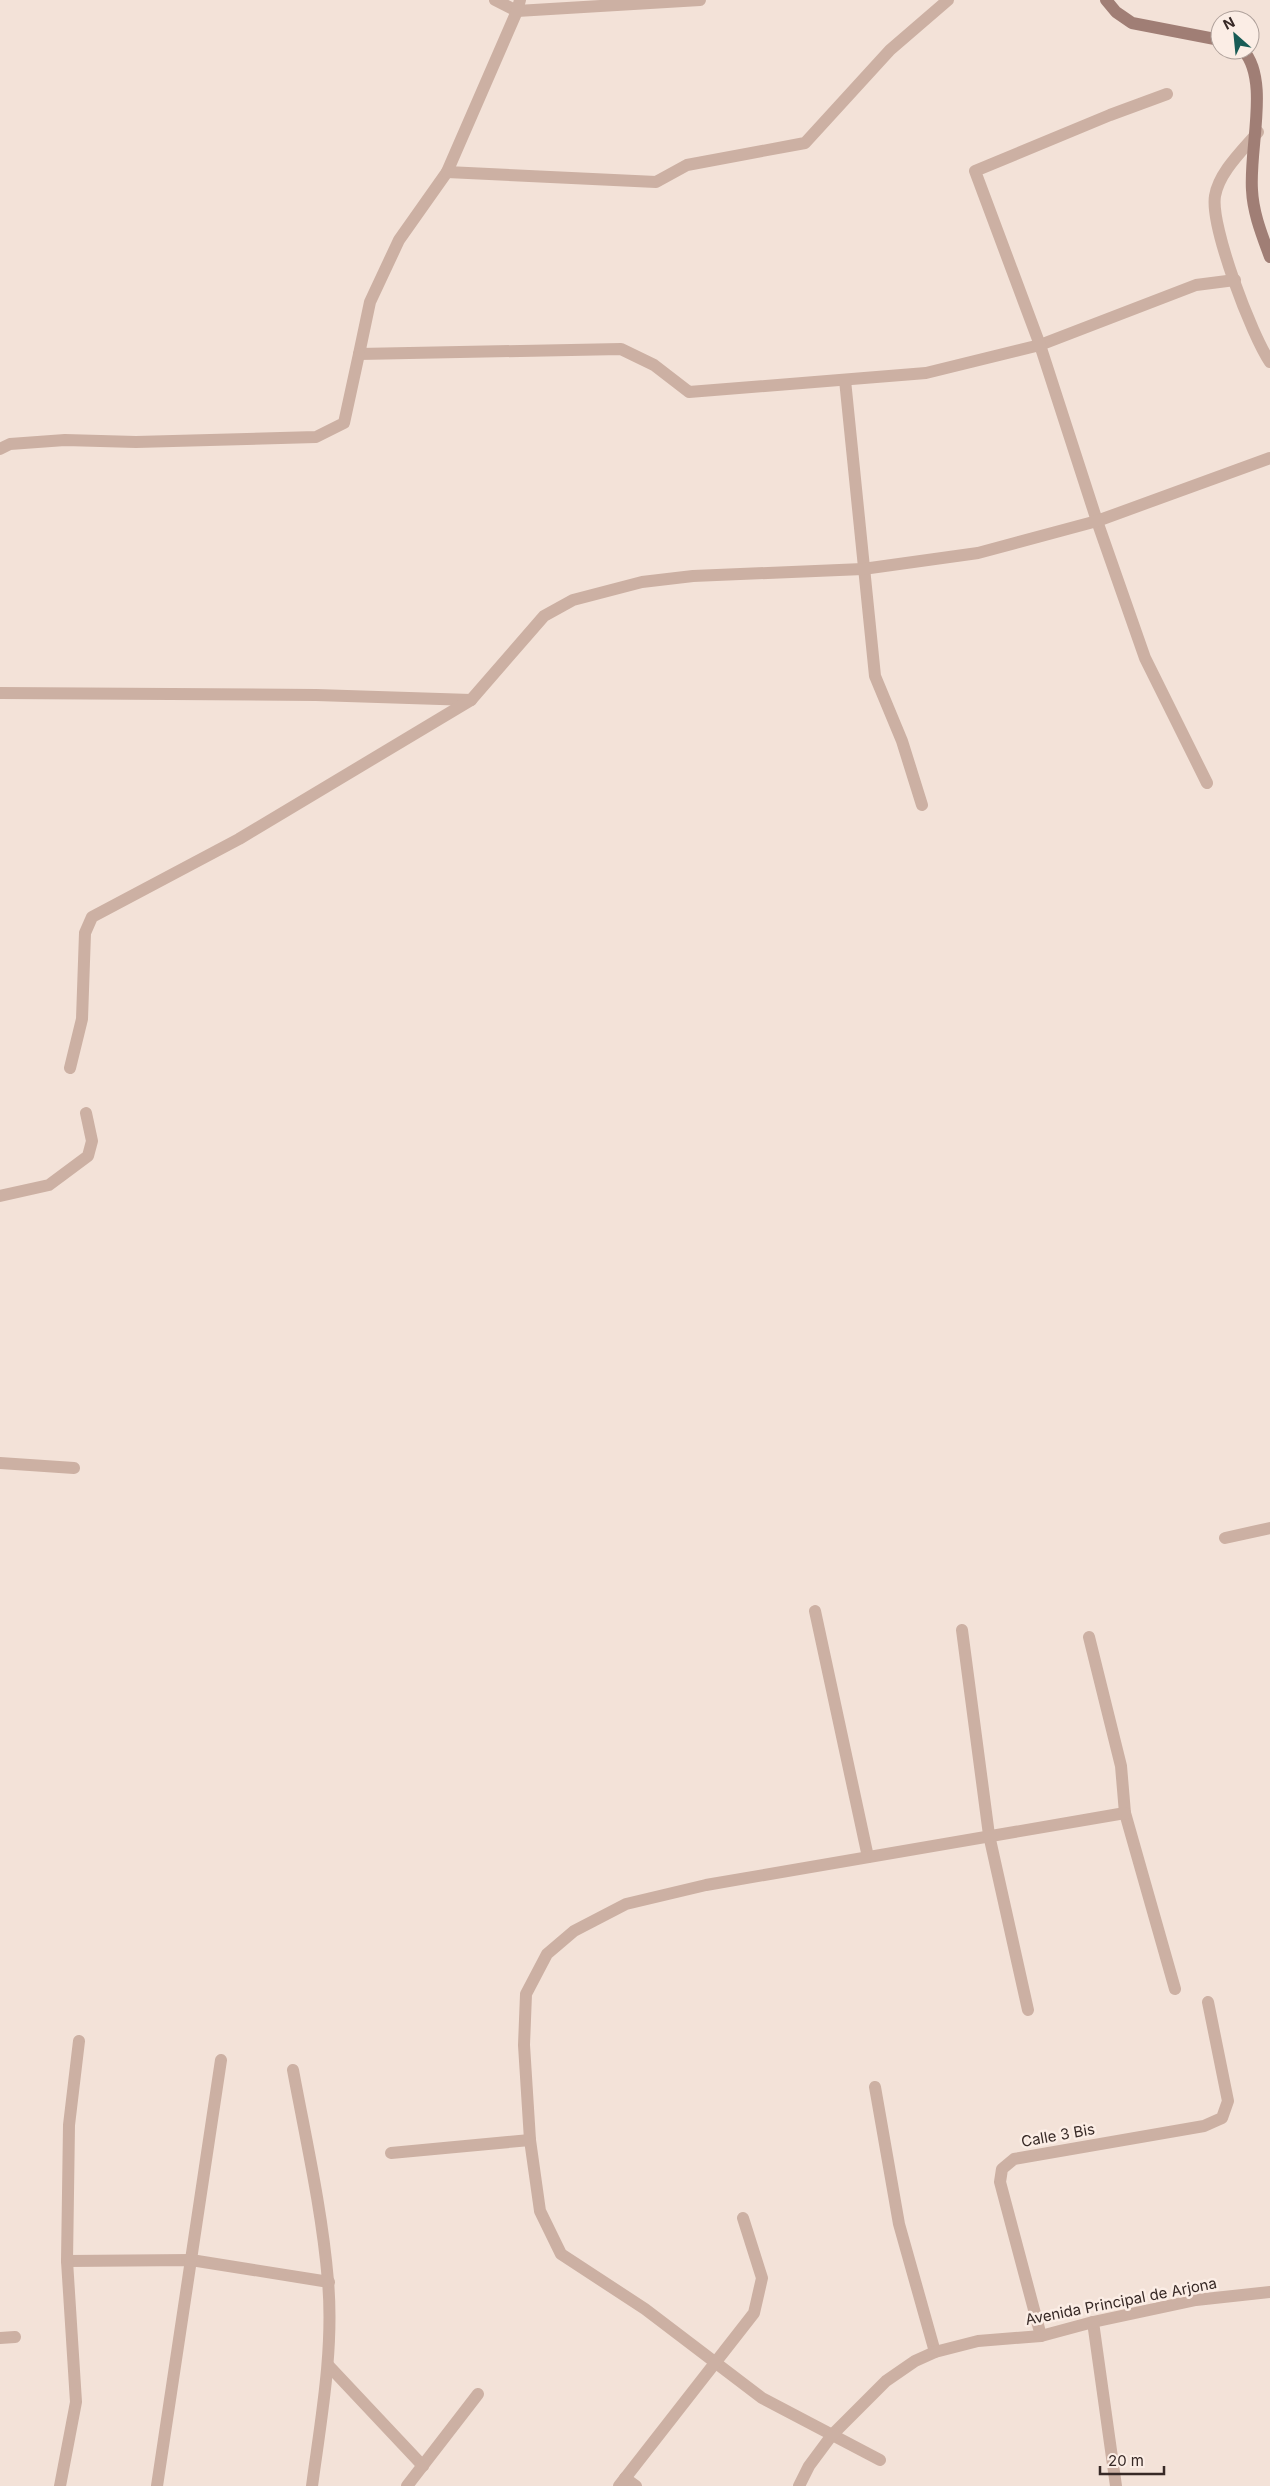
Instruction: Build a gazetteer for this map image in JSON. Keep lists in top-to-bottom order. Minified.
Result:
{"streets":{"street":["Calle 3 Bis","Avenida Principal de Arjona"]},"crossings":[["Calle 3 Bis","Avenida Principal de Arjona"]],"scale_bar":"20 m","north":"top left"}
